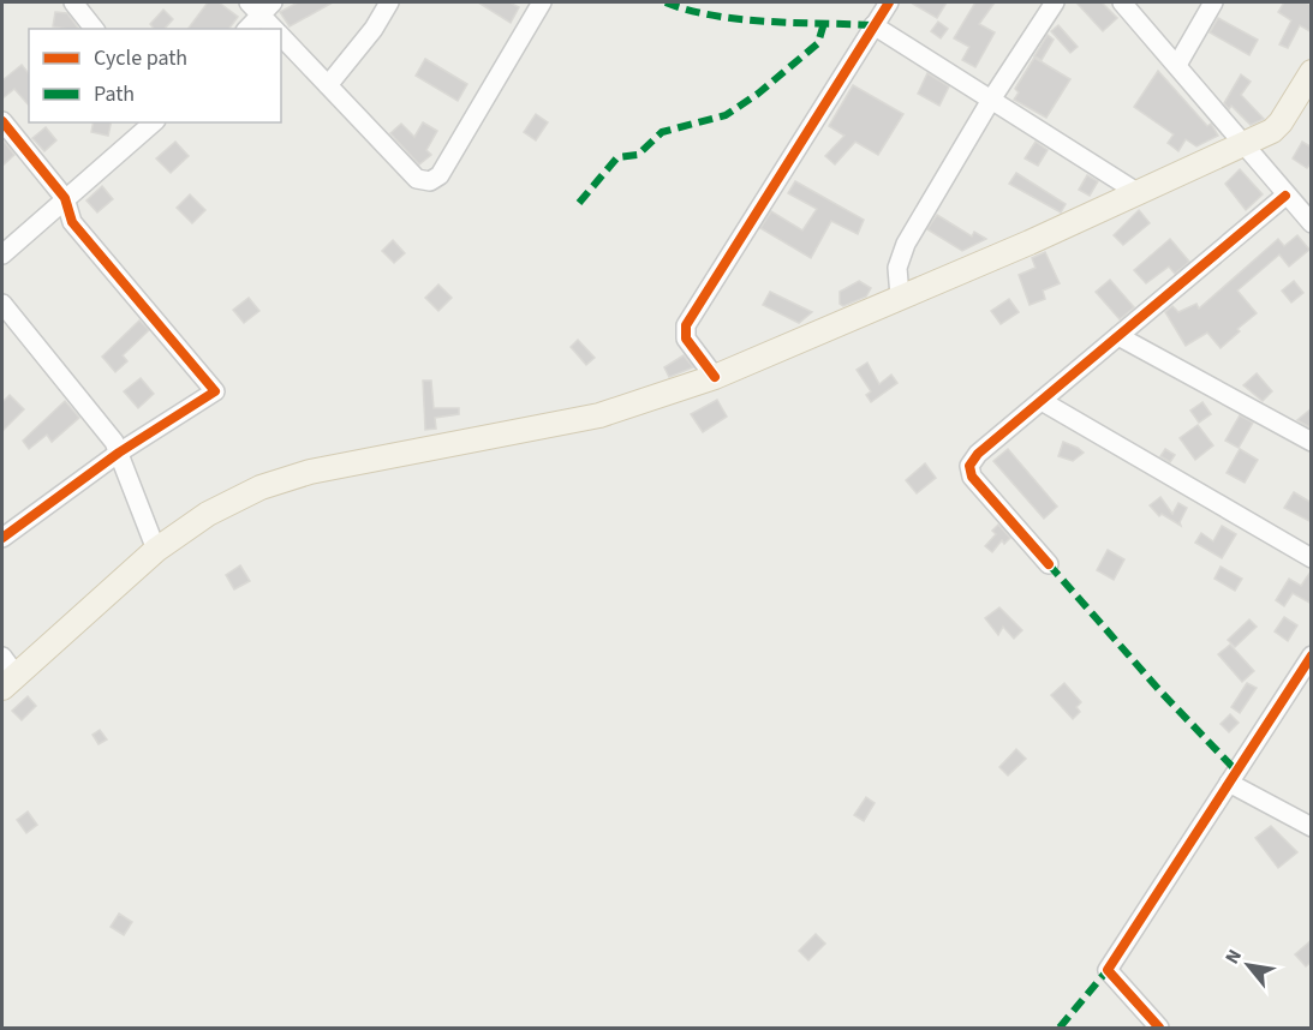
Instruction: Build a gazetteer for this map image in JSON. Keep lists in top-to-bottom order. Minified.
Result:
{"legend":["Cycle path","Path"],"north":"top left"}
